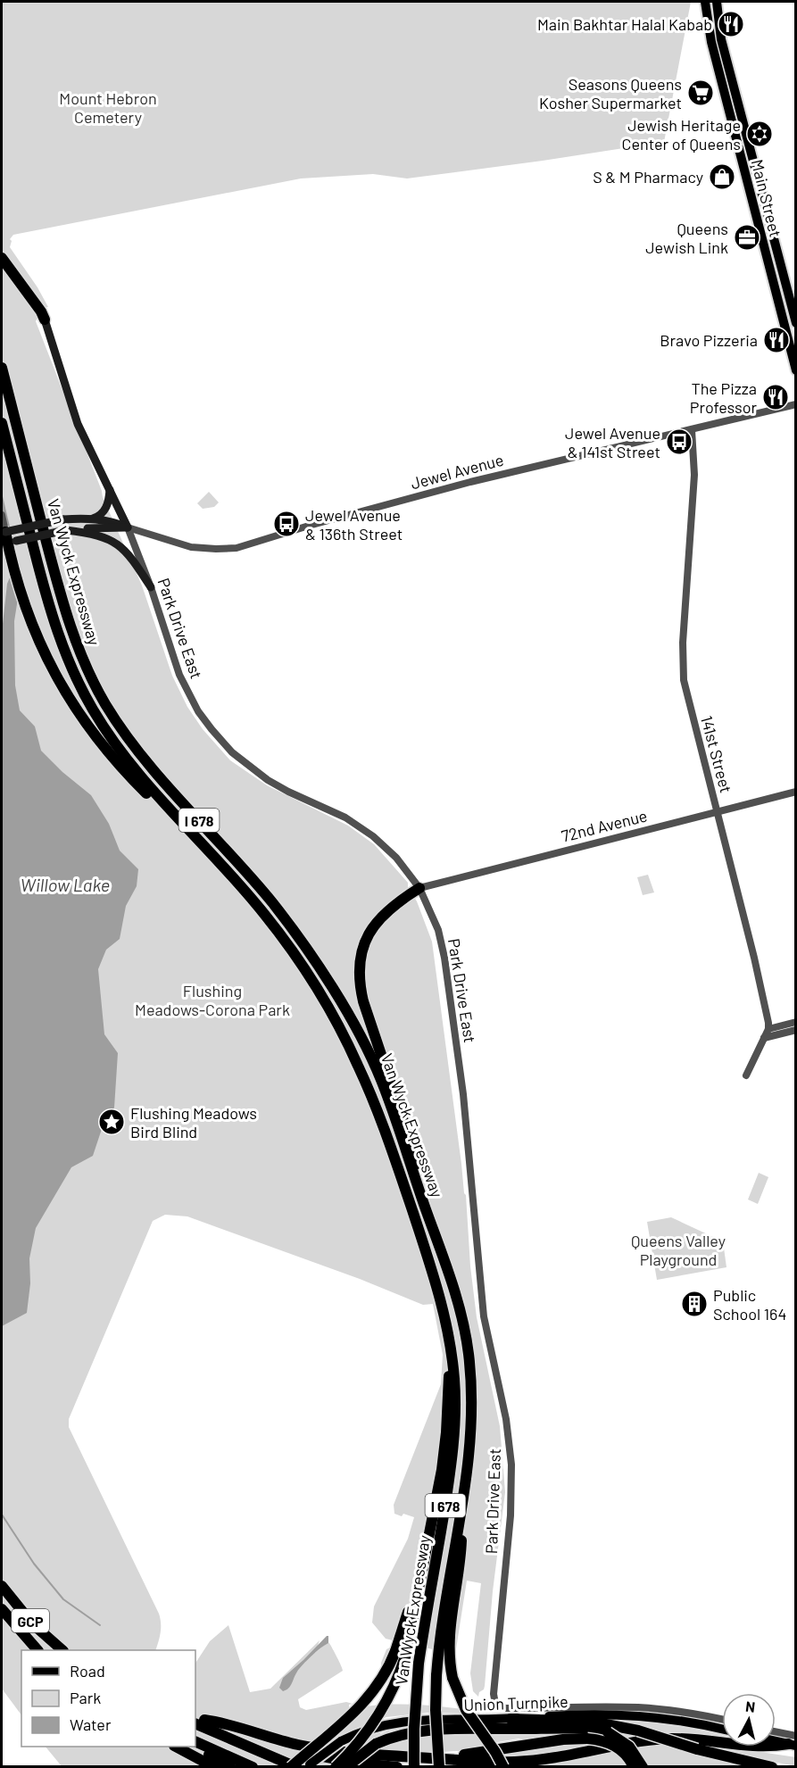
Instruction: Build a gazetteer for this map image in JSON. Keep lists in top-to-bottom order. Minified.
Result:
{"streets":{"highway":["Van Wyck Expressway","I 678","GCP"],"main road":["Main Street","Jewel Avenue","Park Drive East","Union Turnpike"],"street":["141st Street","72nd Avenue"]},"crossings":[["Jewel Avenue","Park Drive East"],["Jewel Avenue","141st Street"],["Park Drive East","72nd Avenue"],["Park Drive East","Union Turnpike"],["141st Street","72nd Avenue"]],"water":["Willow Lake"],"parks":["Mount Hebron Cemetery","Flushing Meadows-Corona Park","Queens Valley Playground"],"places":{"restaurant":["Main Bakhtar Halal Kabab","Bravo Pizzeria","The Pizza Professor"],"supermarket":["Seasons Queens Kosher Supermarket"],"synagogue":["Jewish Heritage Center of Queens"],"shop":["S & M Pharmacy"],"office":["Queens Jewish Link"],"bus stop":["Jewel Avenue & 141st Street","Jewel Avenue & 136th Street"],"place":["Flushing Meadows Bird Blind"],"building":["Public School 164"]},"legend":["Road","Park","Water"],"north":"top"}
